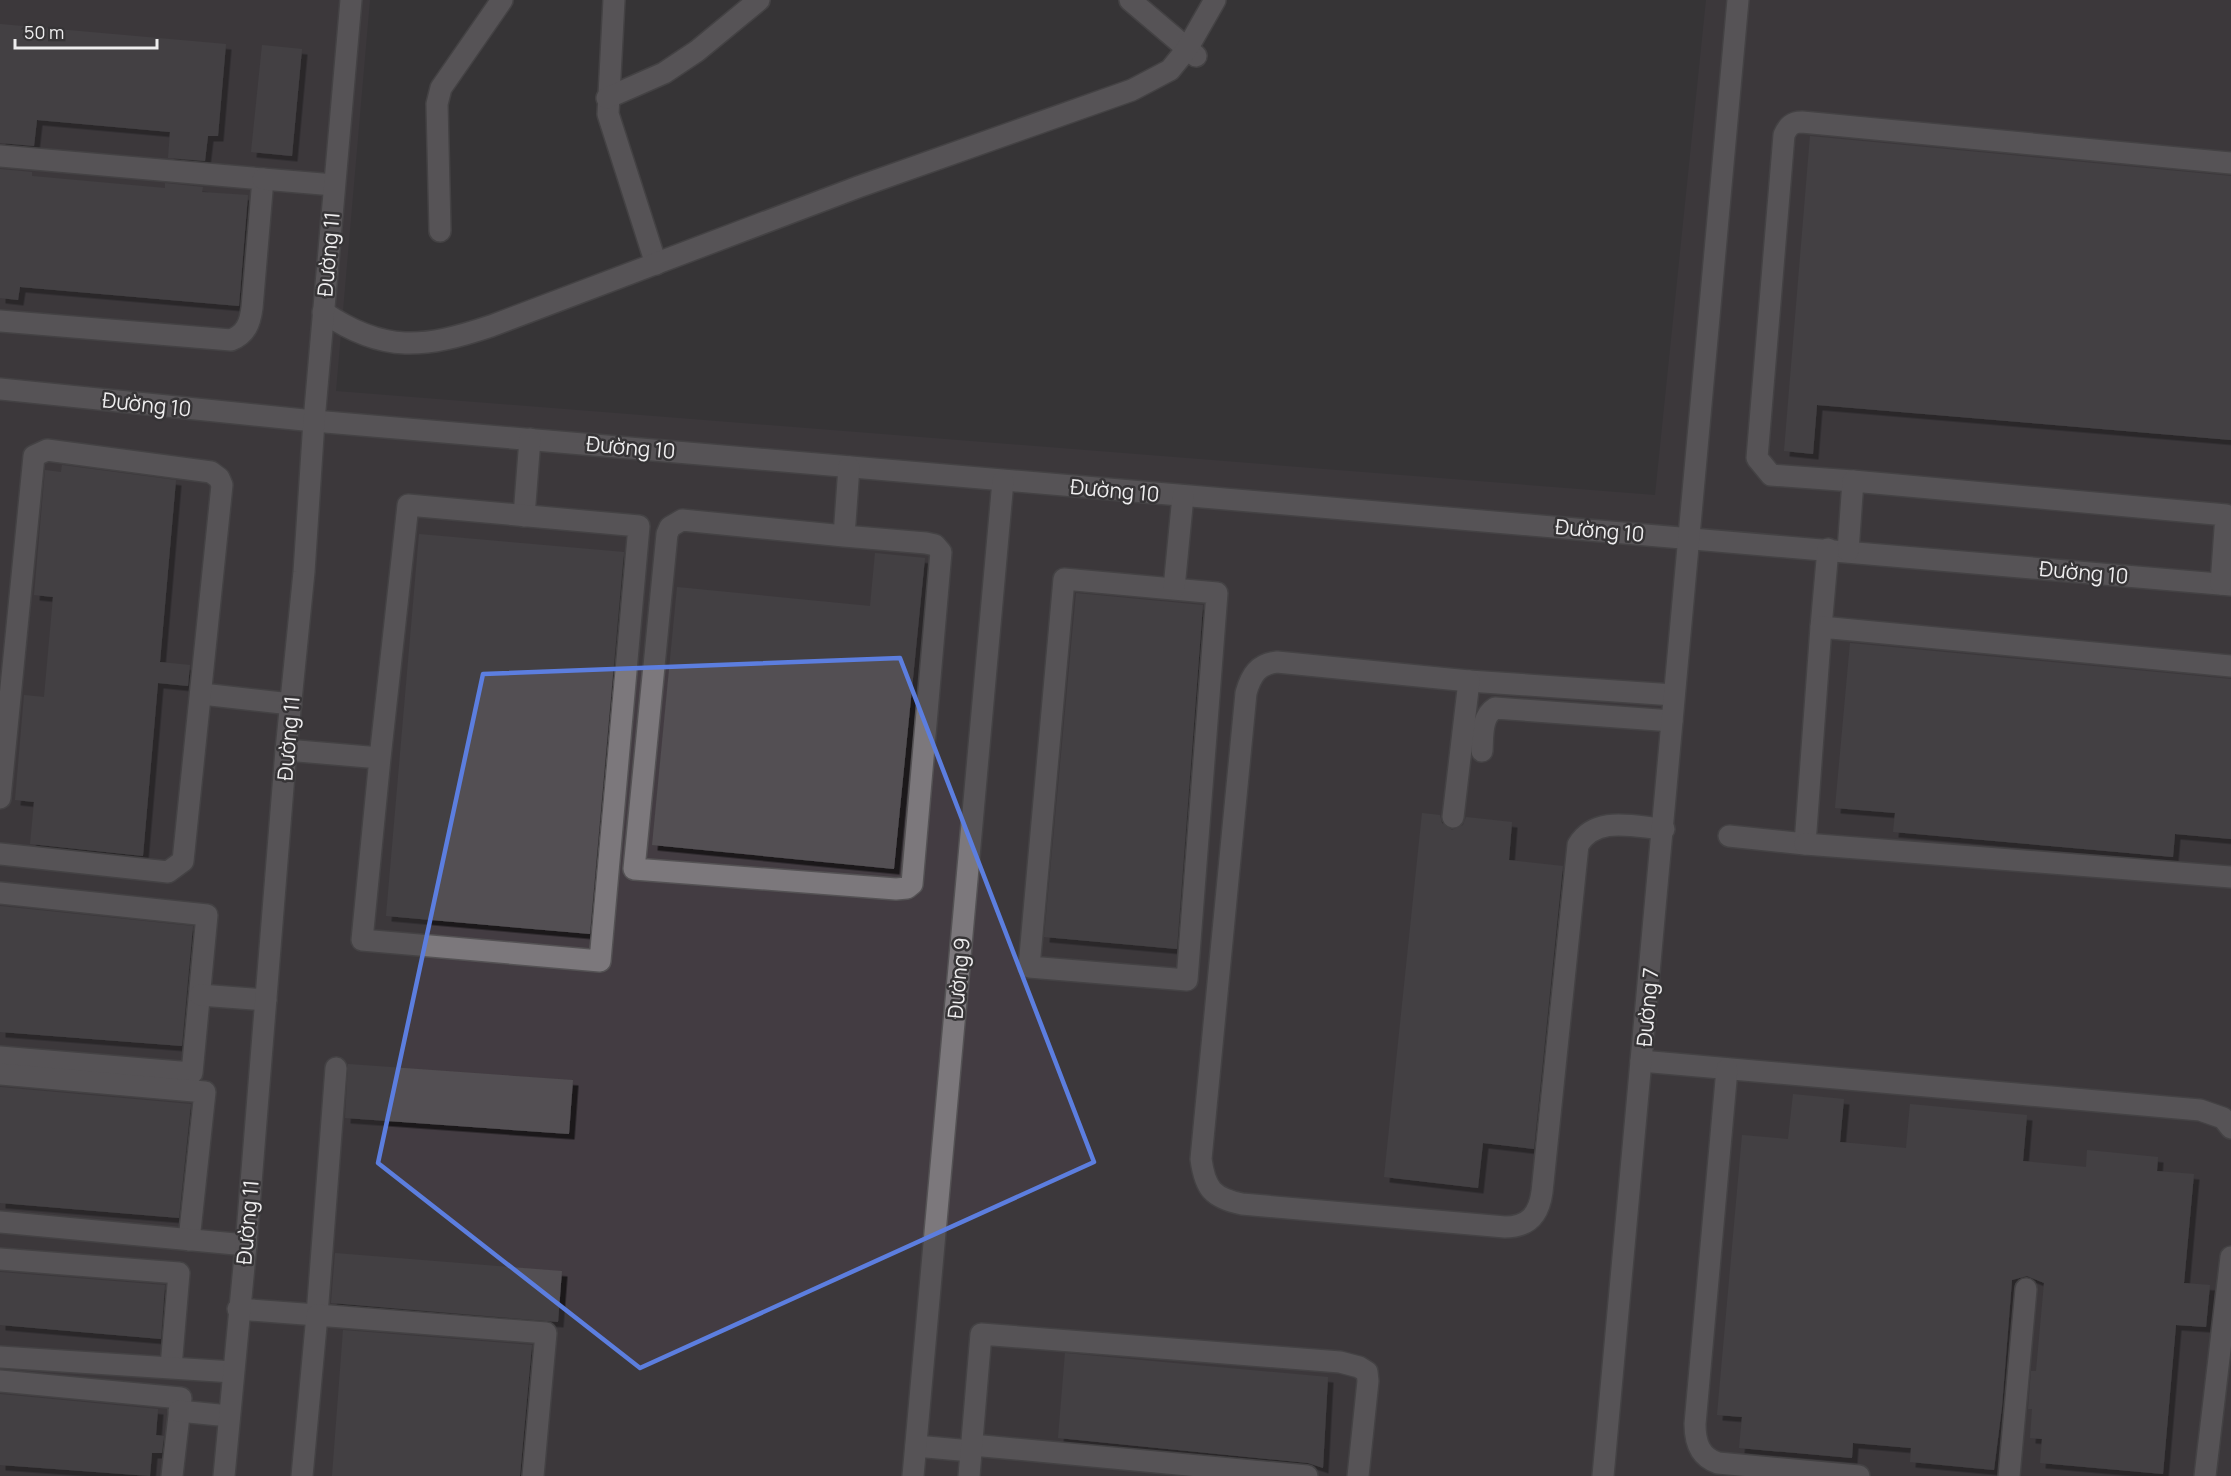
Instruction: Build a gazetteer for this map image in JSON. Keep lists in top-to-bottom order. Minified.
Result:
{"streets":{"street":["Đường 11","Đường 10","Đường 9","Đường 7"]},"crossings":[["Đường 11","Đường 10"],["Đường 10","Đường 9"],["Đường 10","Đường 7"]],"scale_bar":"50 m"}
